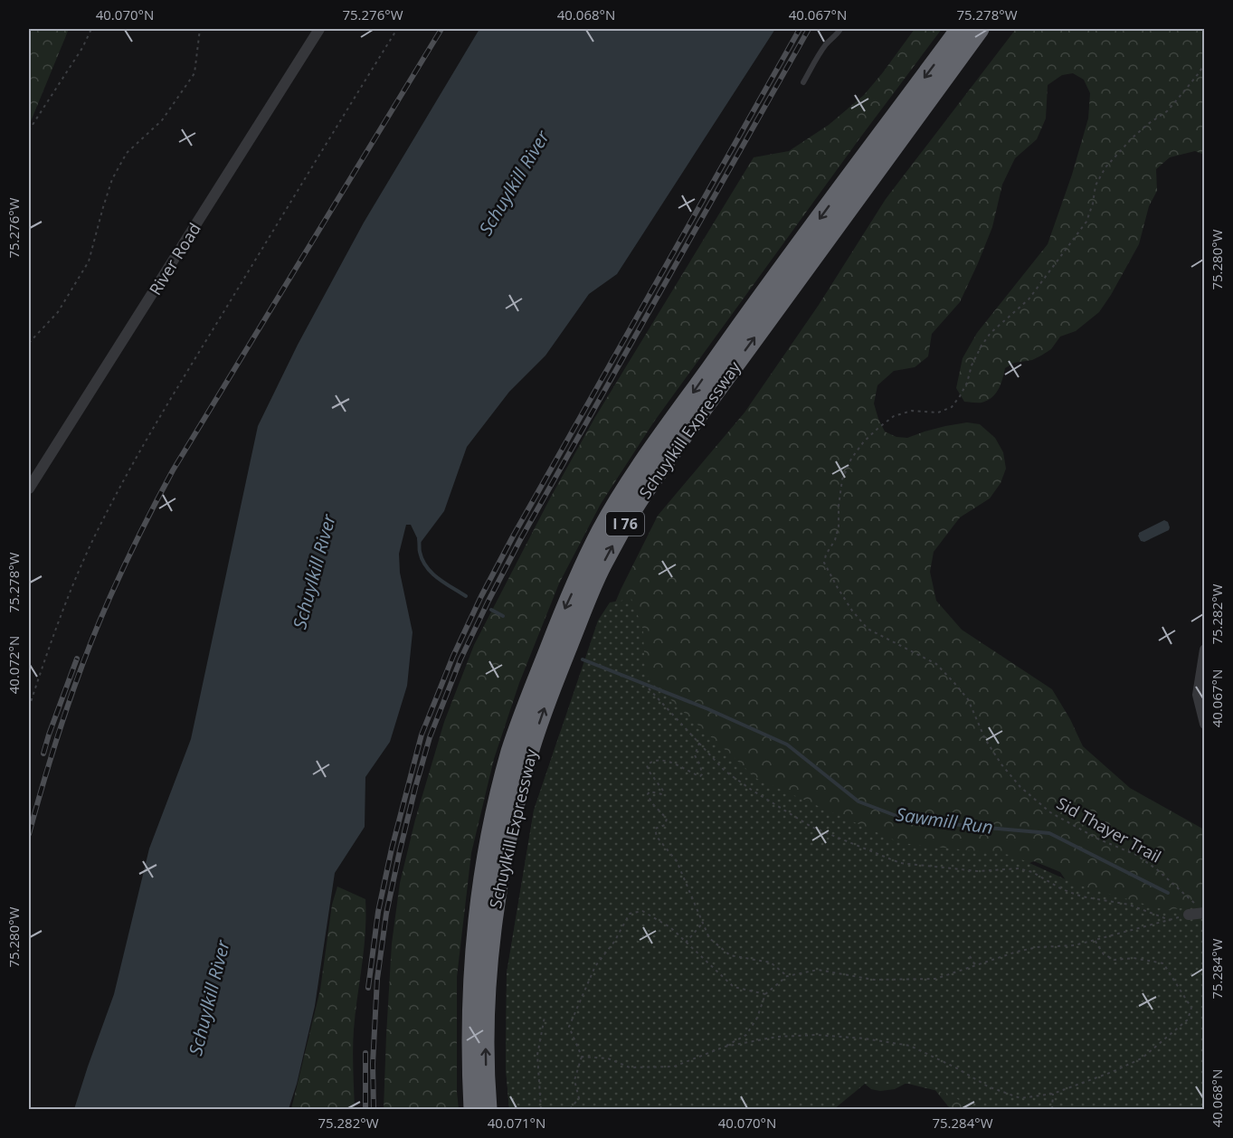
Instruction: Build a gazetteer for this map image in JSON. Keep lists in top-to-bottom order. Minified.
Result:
{"streets":{"highway":["Schuylkill Expressway","I 76"],"street":["River Road"],"path":["Sid Thayer Trail"]},"water":["Schuylkill River","Sawmill Run"],"coordinates":["40.070°N","75.276°W","40.068°N","40.067°N","75.278°W","75.280°W","75.282°W","40.072°N","75.284°W","40.071°N"]}
